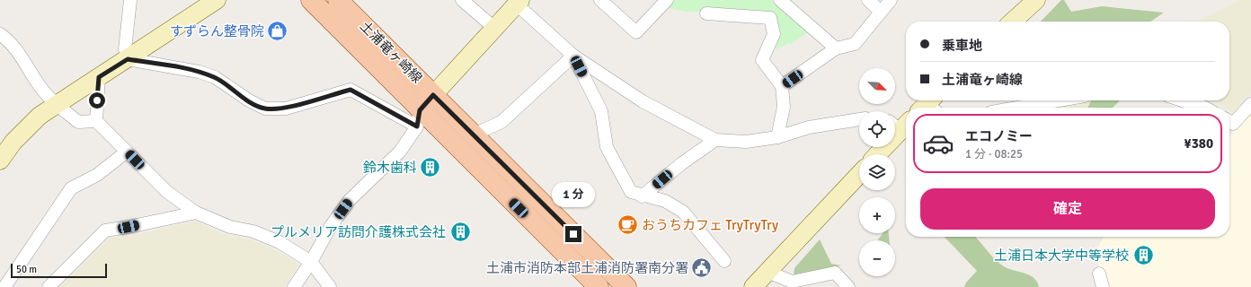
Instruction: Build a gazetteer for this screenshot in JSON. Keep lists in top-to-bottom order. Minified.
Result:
{"streets":{"main road":["土浦竜ヶ崎線"]},"places":{"shop":["すずらん整骨院"],"building":["鈴木歯科","プルメリア訪問介護株式会社","土浦日本大学中等学校"],"cafe":["おうちカフェ TryTryTry"],"public building":["土浦市消防本部土浦消防署南分署"]},"scale_bar":"50 m","north":"bottom right","page":{"banner":["乗車地","土浦竜ヶ崎線"],"map_buttons":["+","−"],"list":[{"name":"エコノミー","note":"1 分 · 08:25","value":"¥380"}],"buttons":"確定","bubble":"1 分","scale":"50 m"}}
